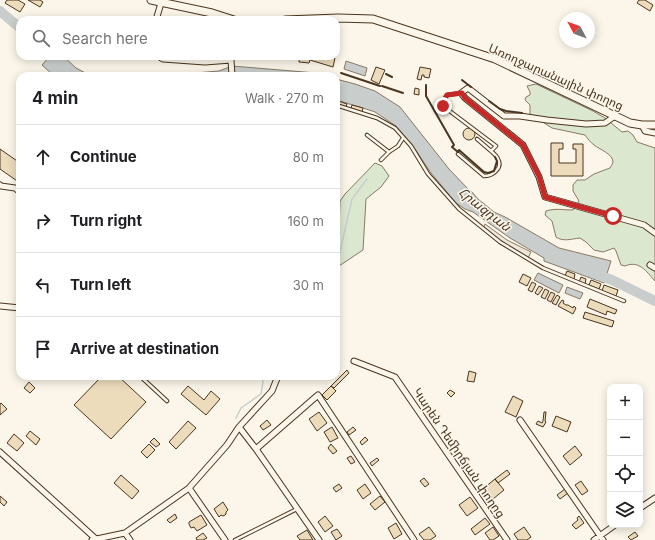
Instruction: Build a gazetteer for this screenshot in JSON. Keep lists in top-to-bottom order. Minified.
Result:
{"streets":{"main road":["Առողջարանային փողոց"],"street":["Կարեն Դեմիրճյան փողոց"]},"water":["Հրազդան"],"north":"top left","page":{"search":"Search here","heading":["4 min","Walk · 270 m"],"list":[["Continue","80 m"],["Turn right","160 m"],["Turn left","30 m"],"Arrive at destination"],"map_buttons":["+","−"]}}
